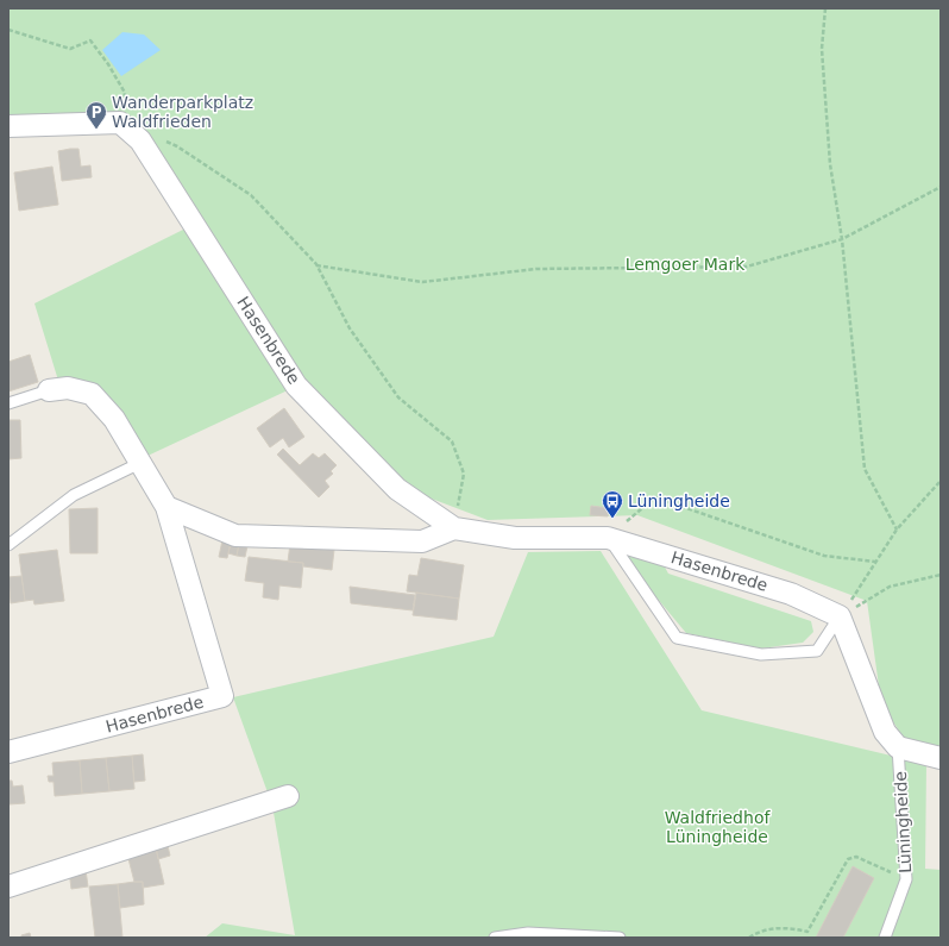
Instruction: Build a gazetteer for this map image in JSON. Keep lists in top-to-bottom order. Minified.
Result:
{"streets":{"street":["Hasenbrede","Lüningheide"]},"parks":["Lemgoer Mark","Waldfriedhof Lüningheide"],"places":{"parking":["Wanderparkplatz Waldfrieden"],"bus stop":["Lüningheide"]}}
